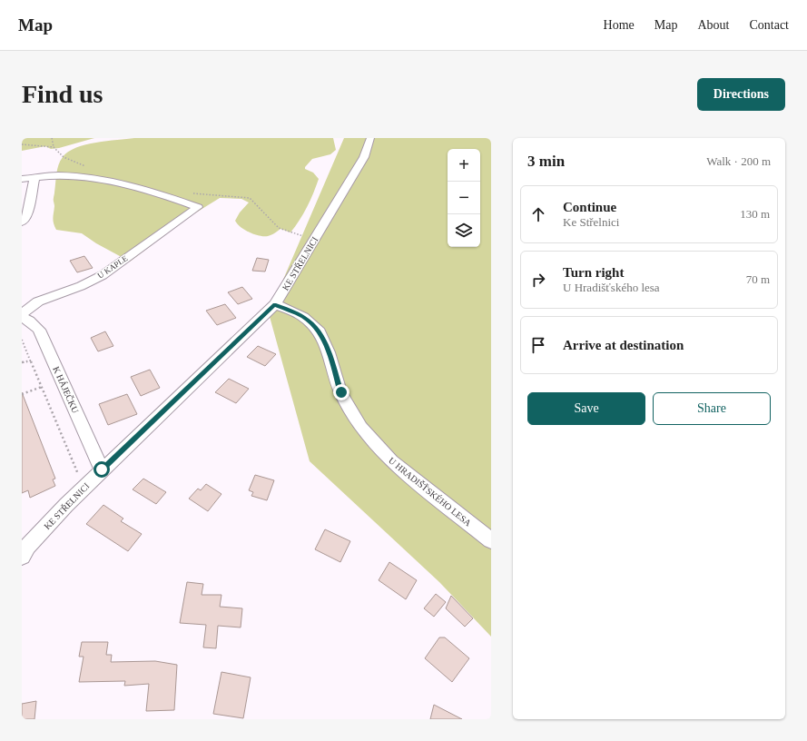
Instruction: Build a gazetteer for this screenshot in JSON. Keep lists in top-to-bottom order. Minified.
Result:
{"streets":{"street":["KE STŘELNICI","U KAPLE","K HÁJEČKU","U HRADIŠŤSKÉHO LESA"]},"crossings":[["KE STŘELNICI","K HÁJEČKU"],["KE STŘELNICI","U HRADIŠŤSKÉHO LESA"]],"page":{"header":"Map","nav":["Home","Map","About","Contact"],"buttons":["Directions",["Save","Share"]],"title":"Find us","heading":["3 min","Walk · 200 m"],"map_buttons":["+","−"],"list":[["Continue","Ke Střelnici","130 m"],["Turn right","U Hradišťského lesa","70 m"],"Arrive at destination"]}}
